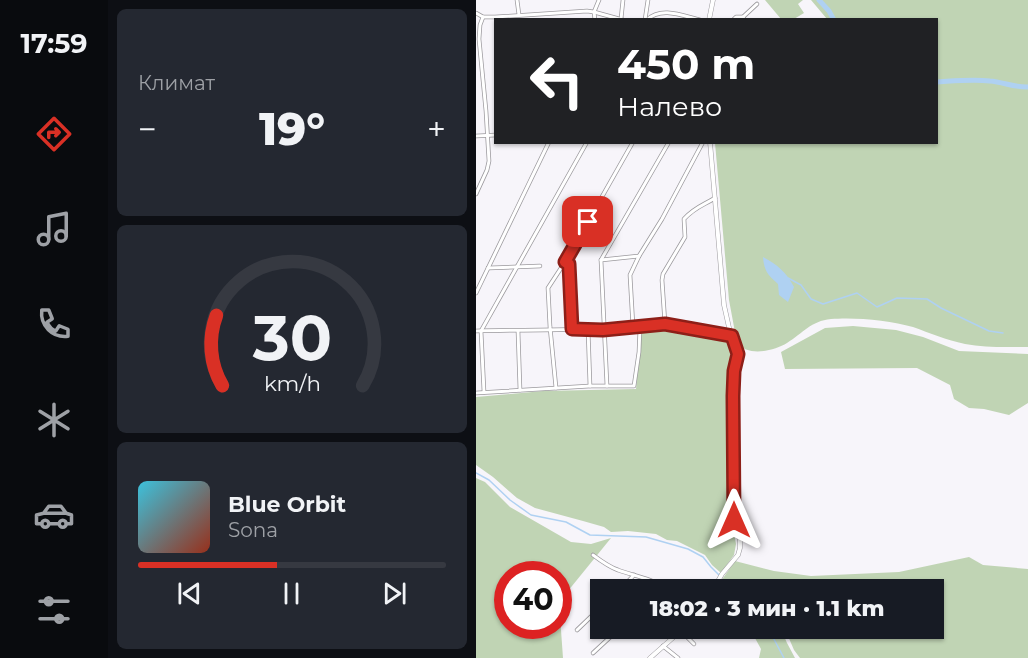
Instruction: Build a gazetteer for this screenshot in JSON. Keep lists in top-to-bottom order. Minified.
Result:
{"page":{"tabs":"17:59","tile":"Климат","turn":["450 m","Налево"],"heat":["−","19°","+"],"song":["Blue Orbit","Sona"],"limit":"40","trip":"18:02 · 3 мин · 1.1 km","gauge":["30","km/h"]}}
